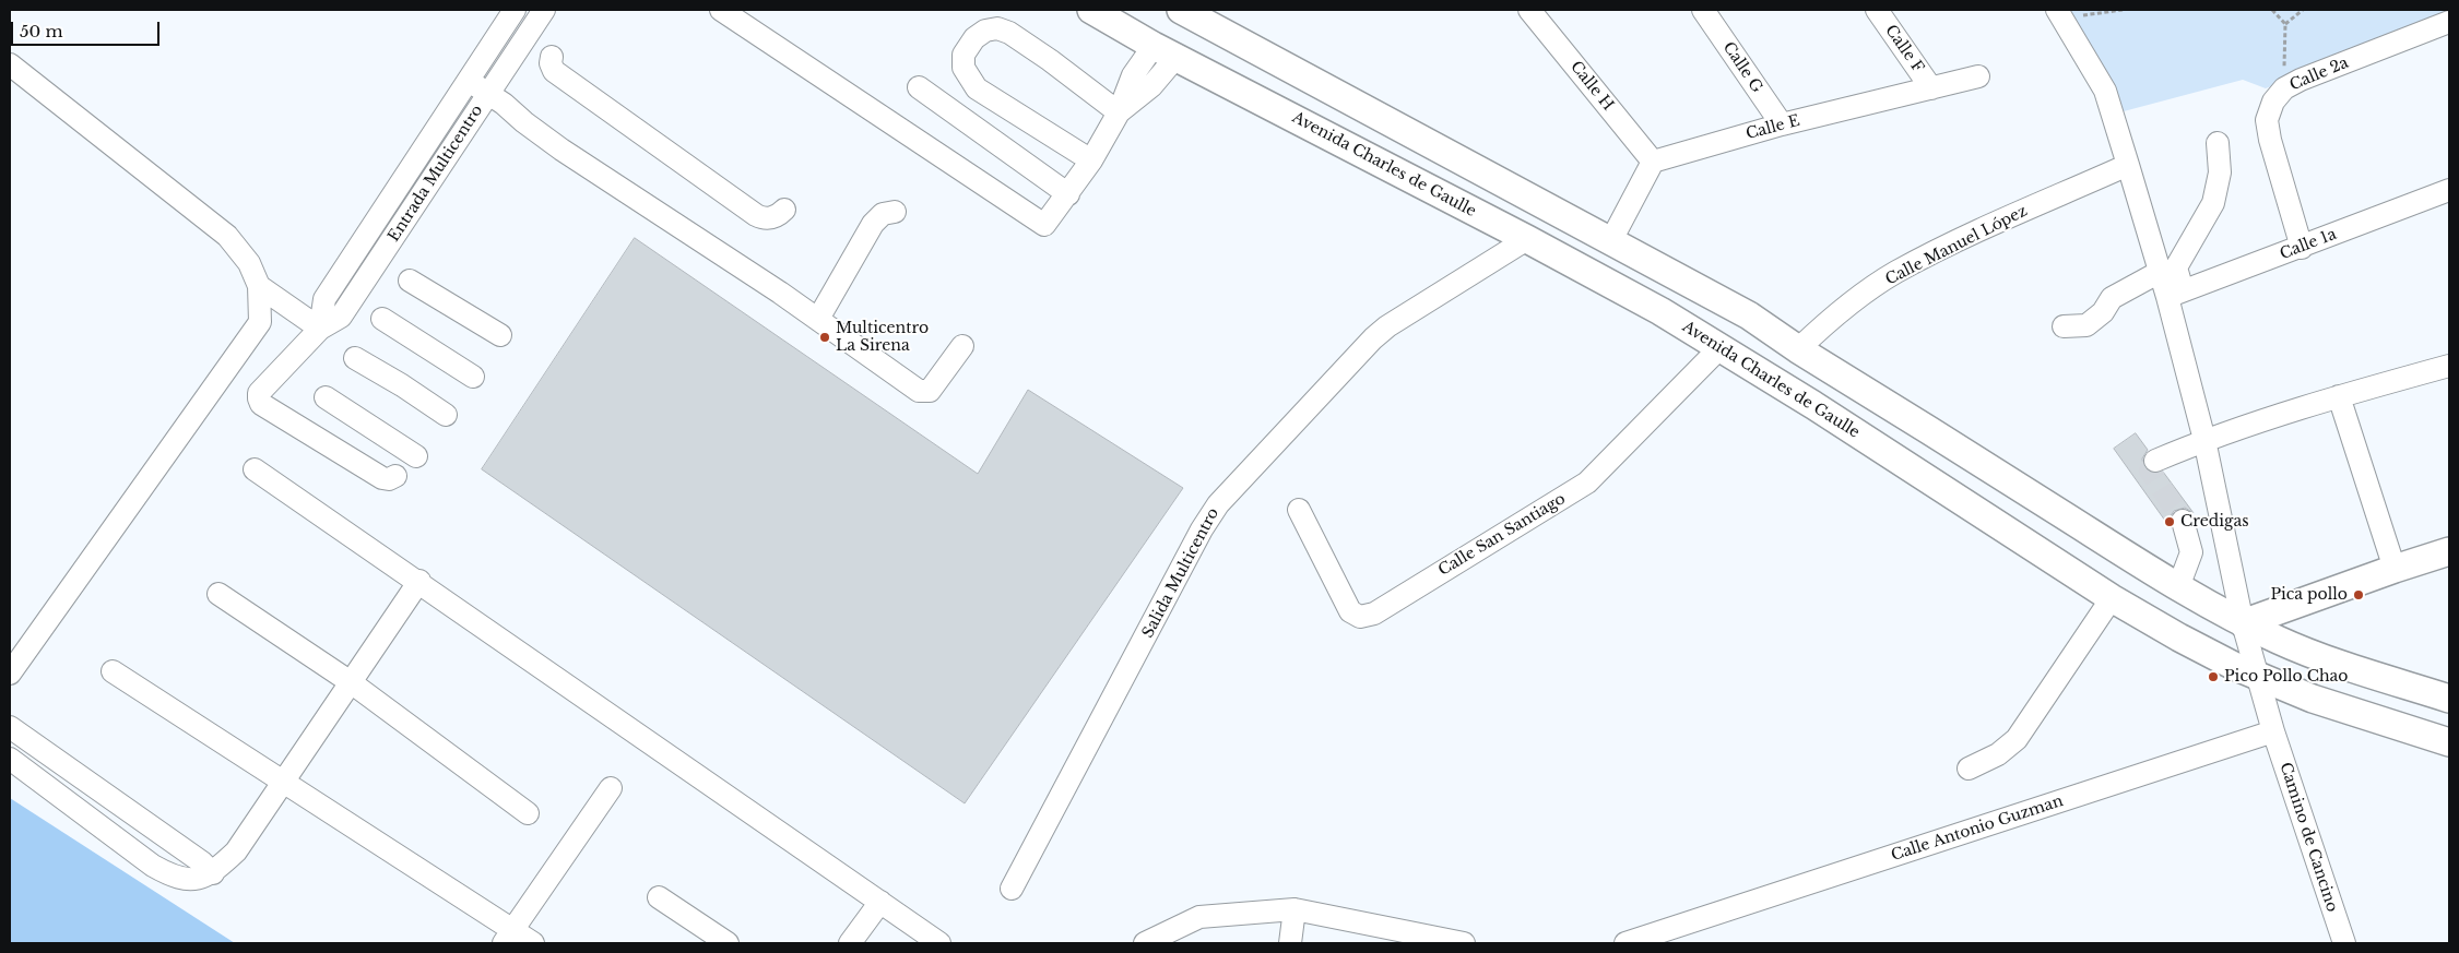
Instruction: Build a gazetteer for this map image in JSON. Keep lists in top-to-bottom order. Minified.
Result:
{"streets":{"main road":["Avenida Charles de Gaulle"],"street":["Calle F","Calle G","Calle 2a","Calle H","Calle E","Entrada Multicentro","Calle 1a","Calle Manuel López","Calle San Santiago","Salida Multicentro","Calle Antonio Guzman","Camino de Cancino"]},"crossings":[["Calle F","Calle E"],["Calle G","Calle E"],["Calle 2a","Calle 1a"],["Calle H","Calle E"],["Avenida Charles de Gaulle","Calle San Santiago"],["Avenida Charles de Gaulle","Salida Multicentro"],["Calle Antonio Guzman","Camino de Cancino"]],"places":["Multicentro La Sirena","Credigas","Pica pollo","Pico Pollo Chao"],"scale_bar":"50 m"}
